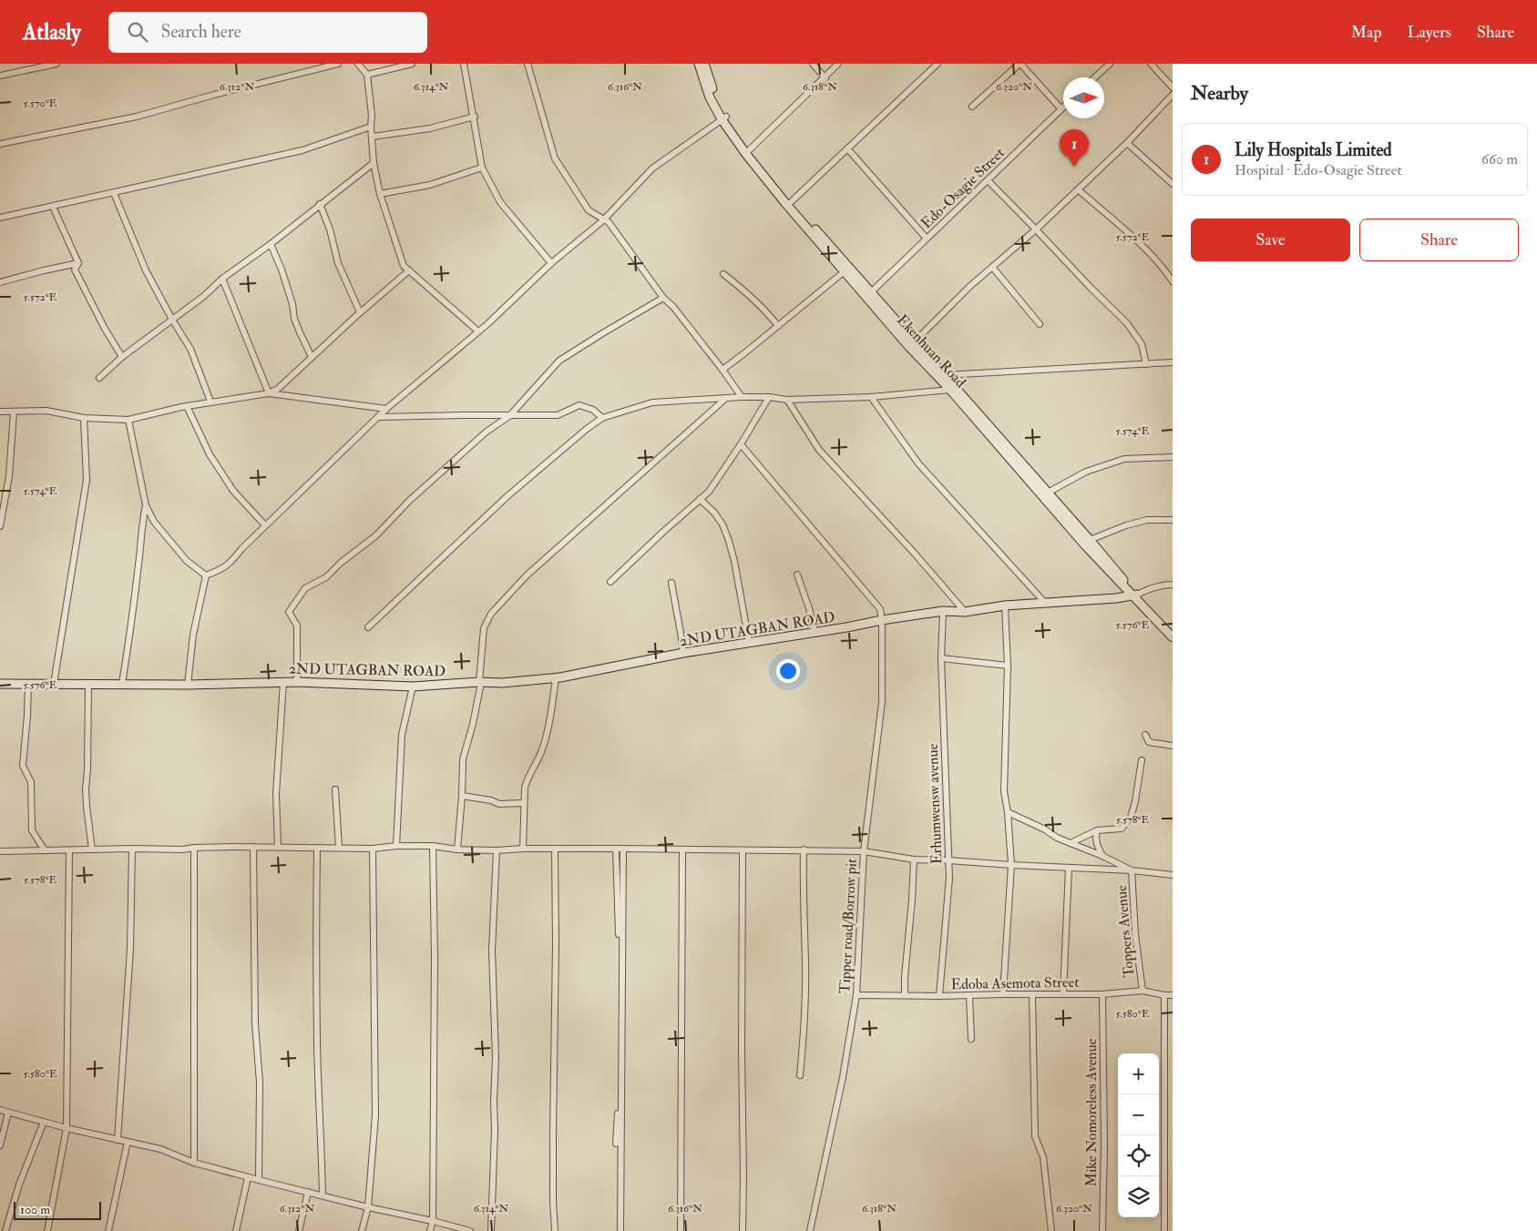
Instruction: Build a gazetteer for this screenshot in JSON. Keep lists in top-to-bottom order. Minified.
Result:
{"streets":{"main road":["Ekenhuan Road","2ND UTAGBAN ROAD"],"street":["Edo-Osagie Street","Erhumwensw avenue","Tipper road/Borrow pit","Toppers Avenue","Edoba Asemota Street","Mike Nomoreless Avenue"]},"crossings":[["Edo-Osagie Street","Ekenhuan Road"],["Ekenhuan Road","2ND UTAGBAN ROAD"],["2ND UTAGBAN ROAD","Erhumwensw avenue"],["2ND UTAGBAN ROAD","Tipper road/Borrow pit"],["Erhumwensw avenue","Edoba Asemota Street"],["Tipper road/Borrow pit","Edoba Asemota Street"],["Toppers Avenue","Edoba Asemota Street"],["Edoba Asemota Street","Mike Nomoreless Avenue"]],"scale_bar":"100 m","north":"right","page":{"header":"Atlasly","search":"Search here","nav":["Map","Layers","Share"],"heading":"Nearby","list":[{"mark":"1","name":"Lily Hospitals Limited","note":"Hospital · Edo-Osagie Street","value":"660 m"}],"pins":"1","buttons":["Save","Share"],"map_buttons":["+","−"],"scale":"100 m"},"coordinates":["6.312°N","6.314°N","6.316°N","6.318°N","6.320°N","5.570°E","5.572°E","5.574°E","5.576°E","5.578°E","5.580°E"]}
